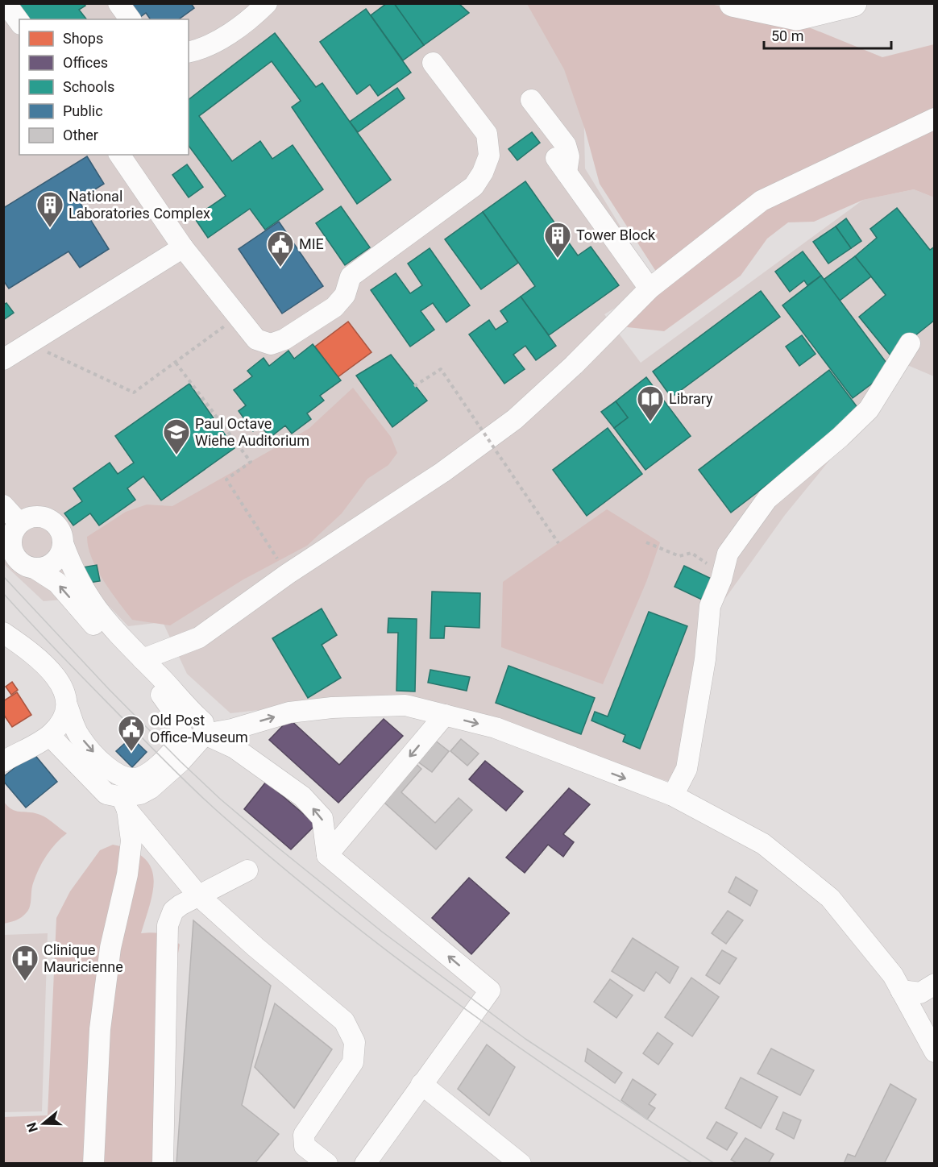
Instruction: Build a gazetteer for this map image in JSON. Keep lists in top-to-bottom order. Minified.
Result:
{"places":{"building":["National Laboratories Complex","Tower Block"],"public building":["MIE","Old Post Office-Museum"],"library":["Library"],"school or university":["Paul Octave Wiehe Auditorium"],"hospital":["Clinique Mauricienne"]},"legend":["Shops","Offices","Schools","Public","Other"],"scale_bar":"50 m","north":"left"}
